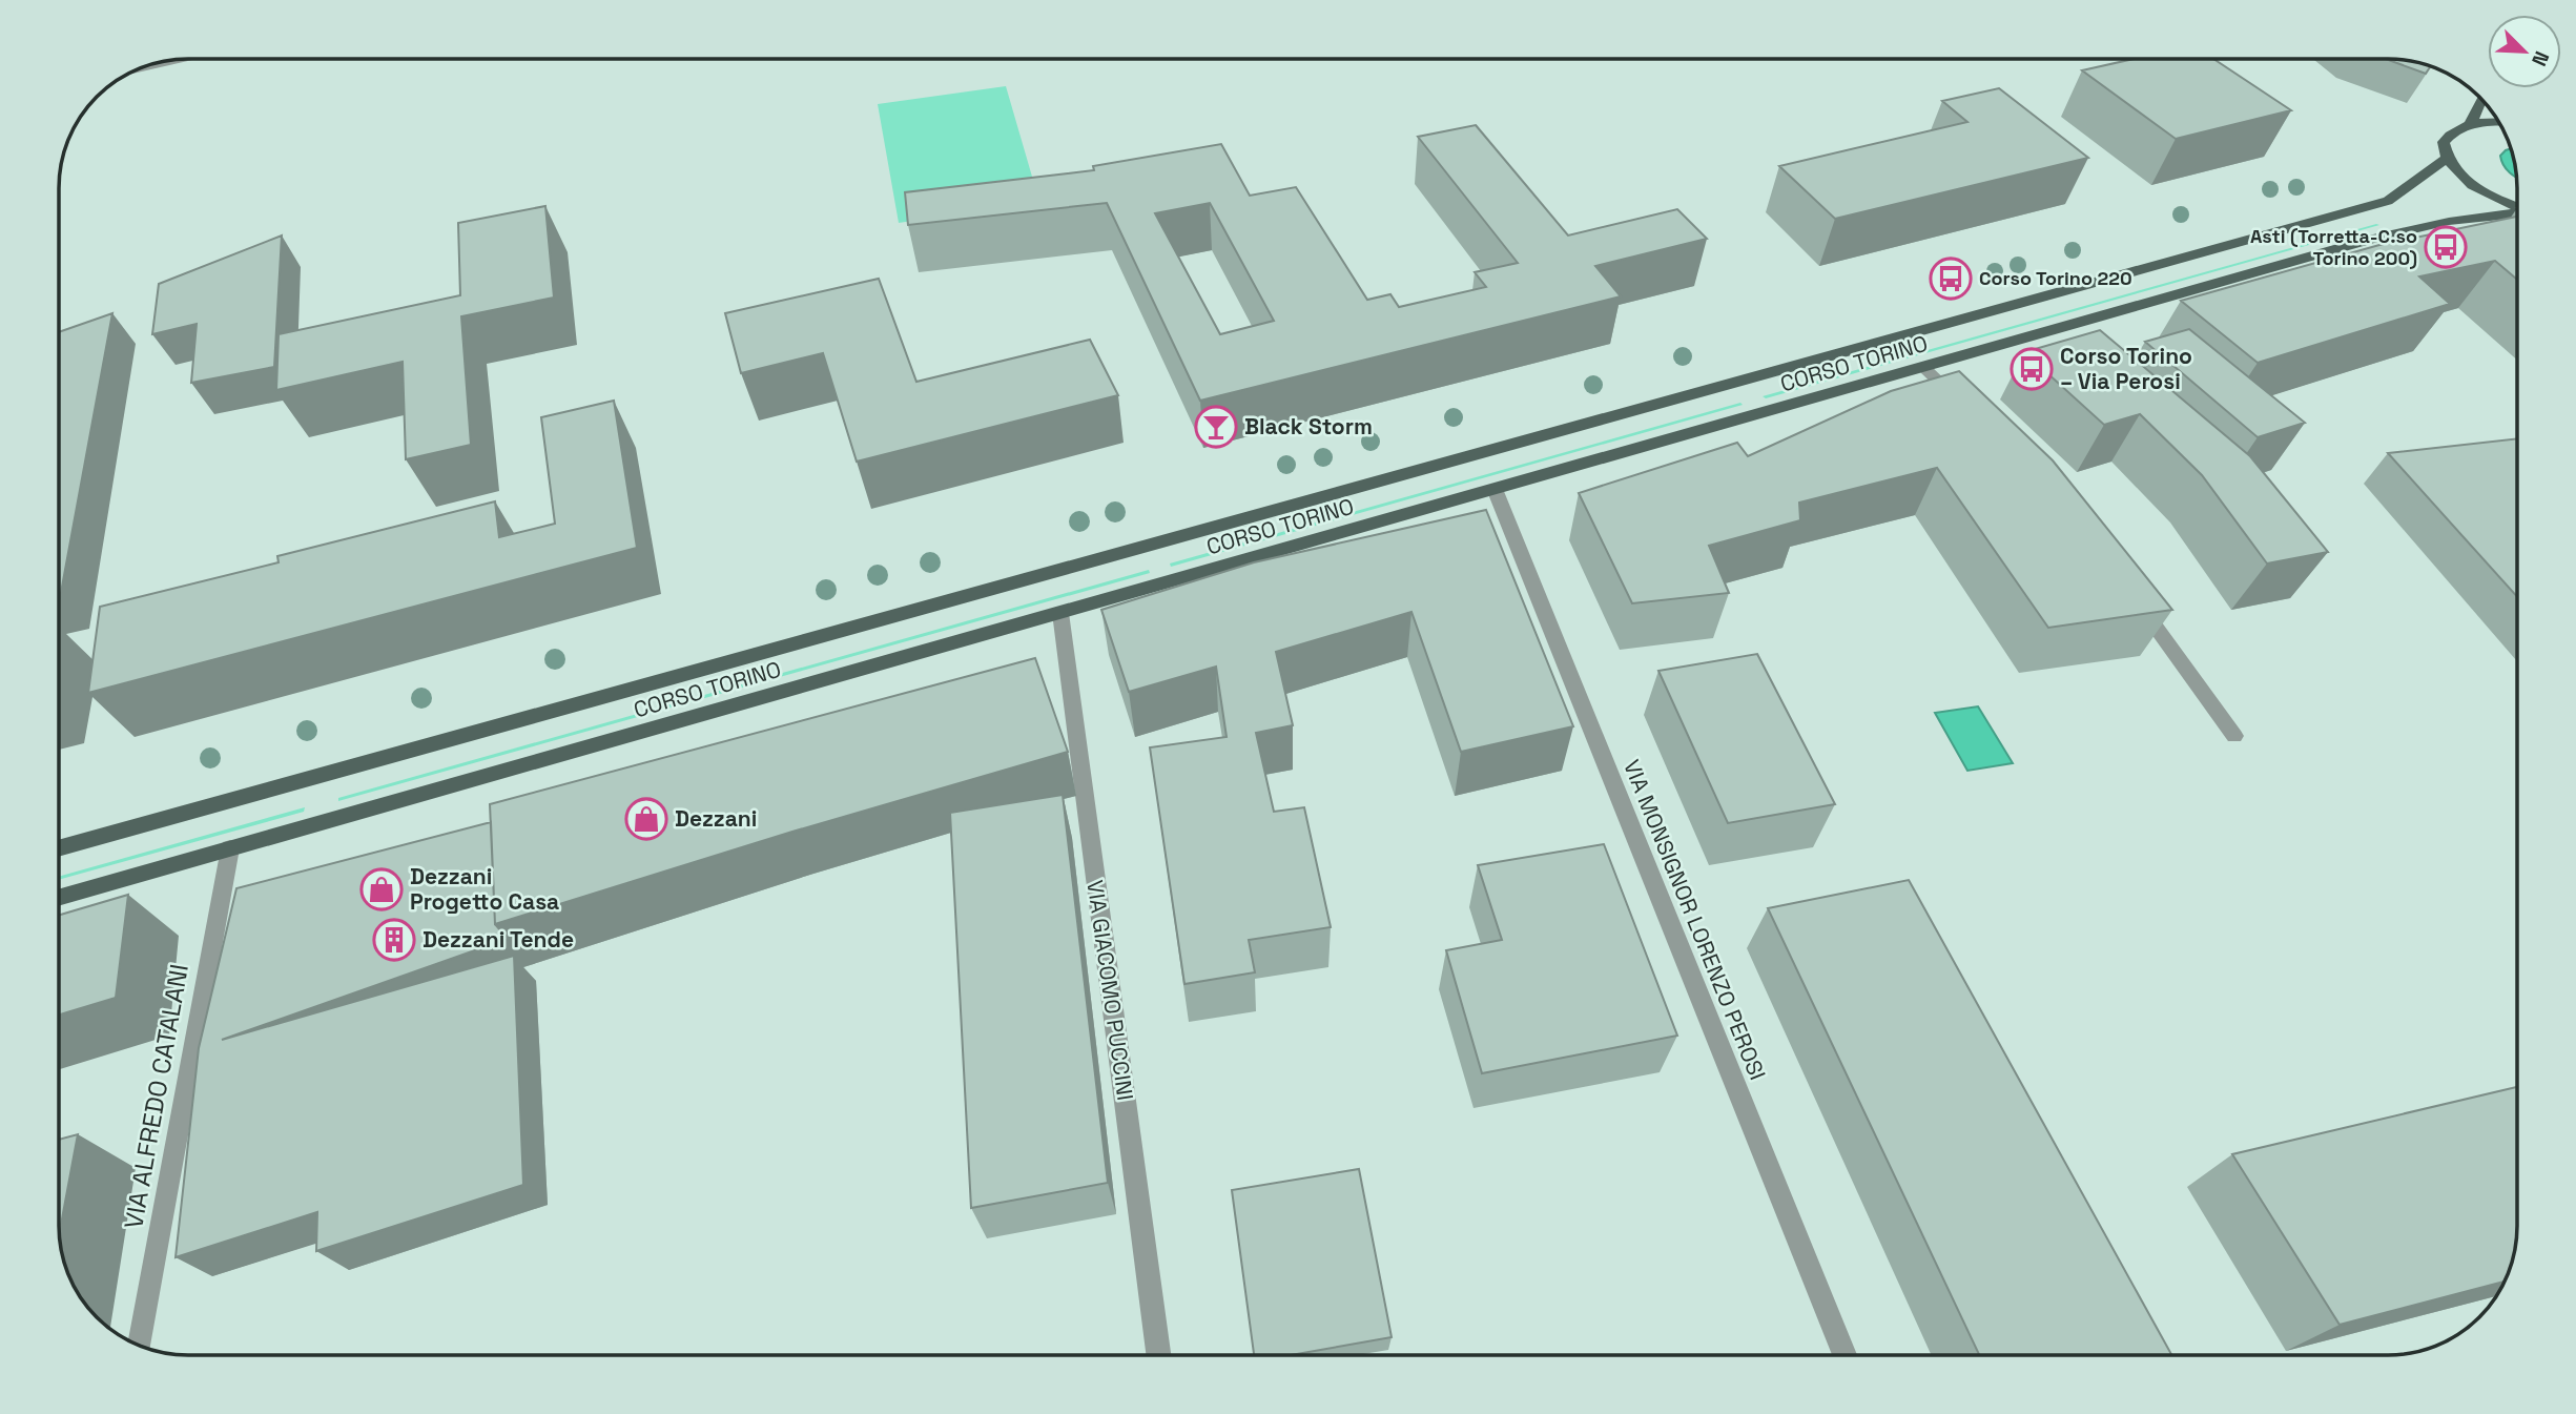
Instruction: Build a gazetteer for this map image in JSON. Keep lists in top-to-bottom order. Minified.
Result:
{"streets":{"main road":["CORSO TORINO"],"street":["VIA MONSIGNOR LORENZO PEROSI","VIA GIACOMO PUCCINI","VIA ALFREDO CATALANI"]},"crossings":[["CORSO TORINO","VIA MONSIGNOR LORENZO PEROSI"],["CORSO TORINO","VIA GIACOMO PUCCINI"],["CORSO TORINO","VIA ALFREDO CATALANI"]],"places":{"bus stop":["Asti (Torretta-C.so Torino 200)","Corso Torino 220","Corso Torino – Via Perosi"],"bar":["Black Storm"],"shop":["Dezzani","Dezzani Progetto Casa"],"building":["Dezzani Tende"]},"north":"bottom right"}
